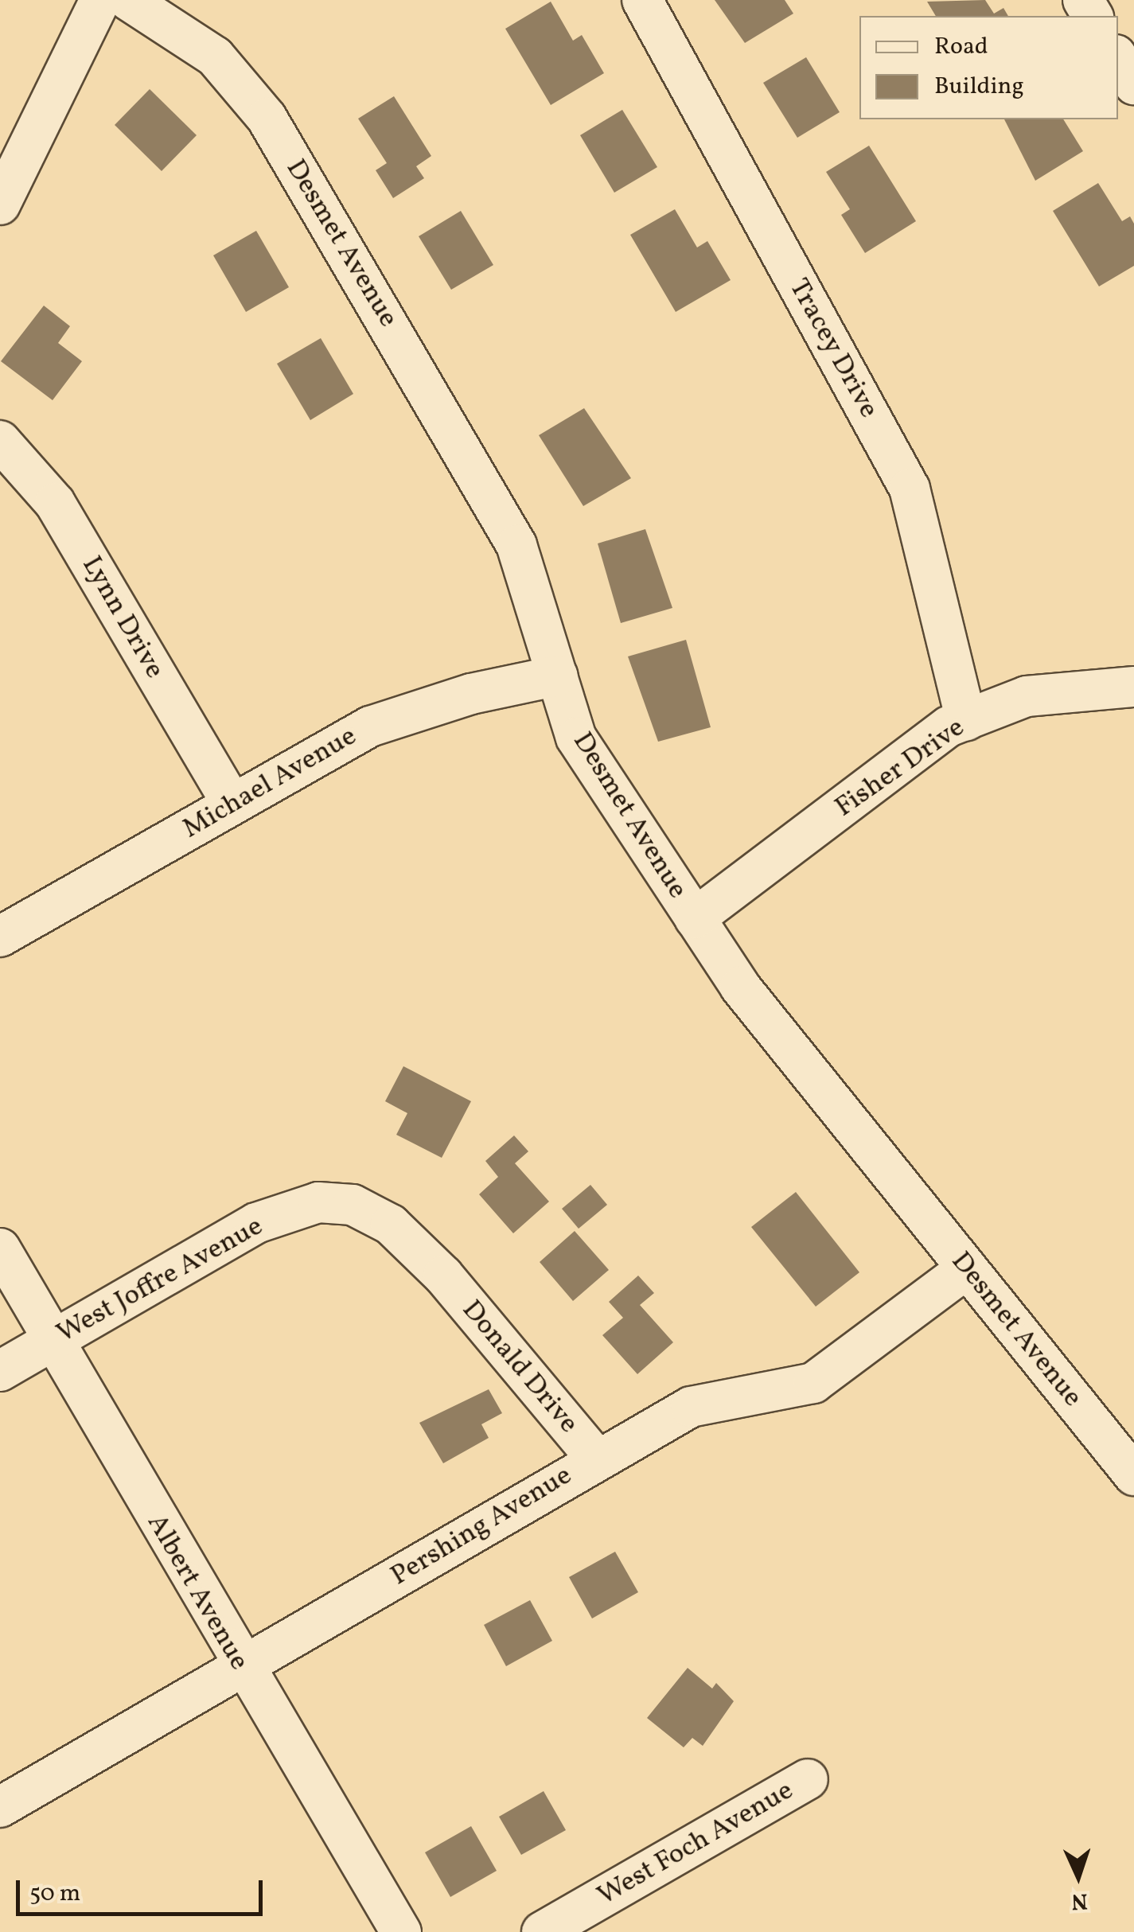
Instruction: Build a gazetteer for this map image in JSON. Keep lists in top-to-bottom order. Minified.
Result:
{"streets":{"street":["Desmet Avenue","Tracey Drive","Lynn Drive","Fisher Drive","Michael Avenue","West Joffre Avenue","Donald Drive","Pershing Avenue","Albert Avenue","West Foch Avenue"]},"crossings":[["Desmet Avenue","Fisher Drive"],["Desmet Avenue","Michael Avenue"],["Desmet Avenue","Pershing Avenue"],["Tracey Drive","Fisher Drive"],["Lynn Drive","Michael Avenue"],["West Joffre Avenue","Donald Drive"],["West Joffre Avenue","Albert Avenue"],["Donald Drive","Pershing Avenue"],["Pershing Avenue","Albert Avenue"]],"legend":["Road","Building"],"scale_bar":"50 m","north":"bottom"}
